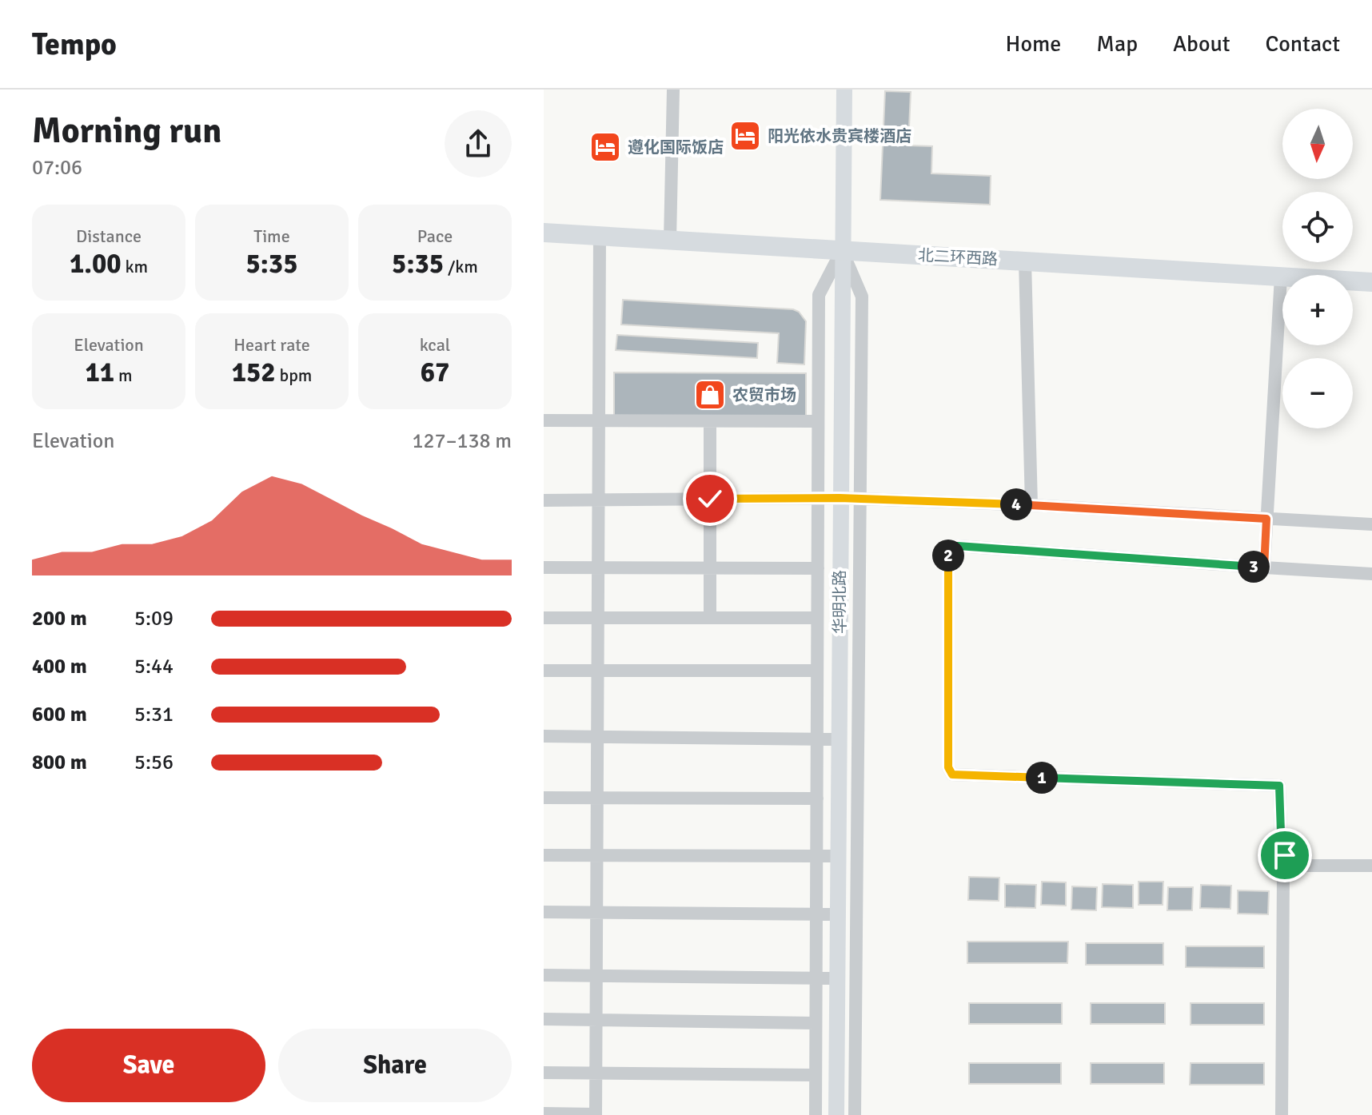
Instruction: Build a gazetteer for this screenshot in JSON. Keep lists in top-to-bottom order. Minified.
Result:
{"streets":{"highway":["北二环西路"],"main road":["华明北路"]},"crossings":[["北二环西路","华明北路"]],"places":{"hotel":["阳光依水贵宾楼酒店","遵化国际饭店"],"shop":["农贸市场"]},"north":"bottom","page":{"header":"Tempo","nav":["Home","Map","About","Contact"],"heading":["Morning run","07:06"],"map_buttons":["+","−"],"stats":[["Distance","1.00 km"],["Time","5:35"],["Pace","5:35 /km"],["Elevation","11 m"],["Heart rate","152 bpm"],["kcal","67"]],"chart":["Elevation","127–138 m"],"pins":["4","2","3","1"],"list":[{"name":"200 m","note":"5:09"},{"name":"400 m","note":"5:44"},{"name":"600 m","note":"5:31"},{"name":"800 m","note":"5:56"}],"buttons":["Save","Share"]}}
